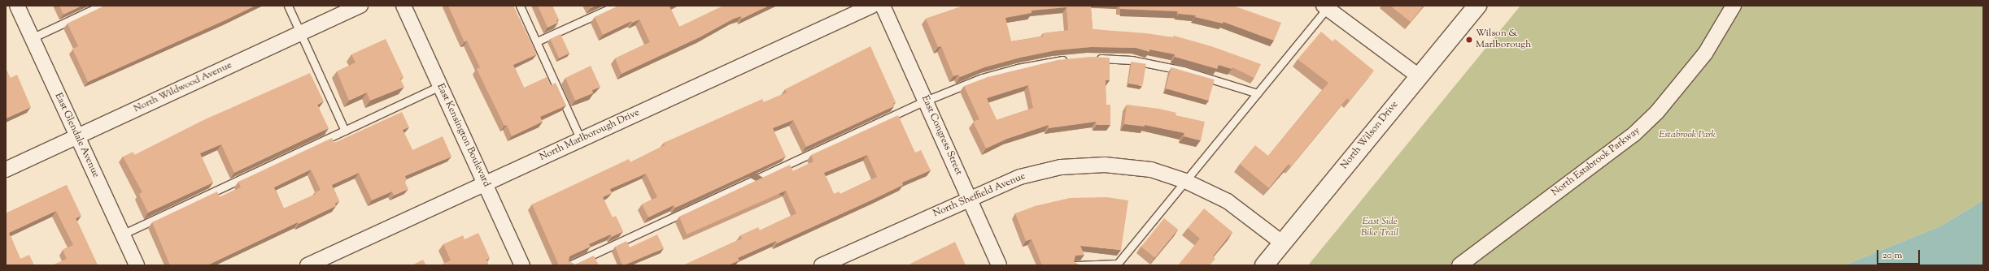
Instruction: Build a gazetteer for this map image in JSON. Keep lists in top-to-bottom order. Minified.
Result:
{"streets":{"street":["North Wildwood Avenue","East Glendale Avenue","East Kensington Boulevard","North Marlborough Drive","East Congress Street","North Wilson Drive","North Estabrook Parkway","North Sheffield Avenue"]},"crossings":[["North Wildwood Avenue","East Glendale Avenue"],["East Kensington Boulevard","North Marlborough Drive"],["East Congress Street","North Sheffield Avenue"],["North Wilson Drive","North Sheffield Avenue"]],"parks":["Estabrook Park","East Side Bike Trail"],"places":["Wilson & Marlborough"],"scale_bar":"20 m"}
